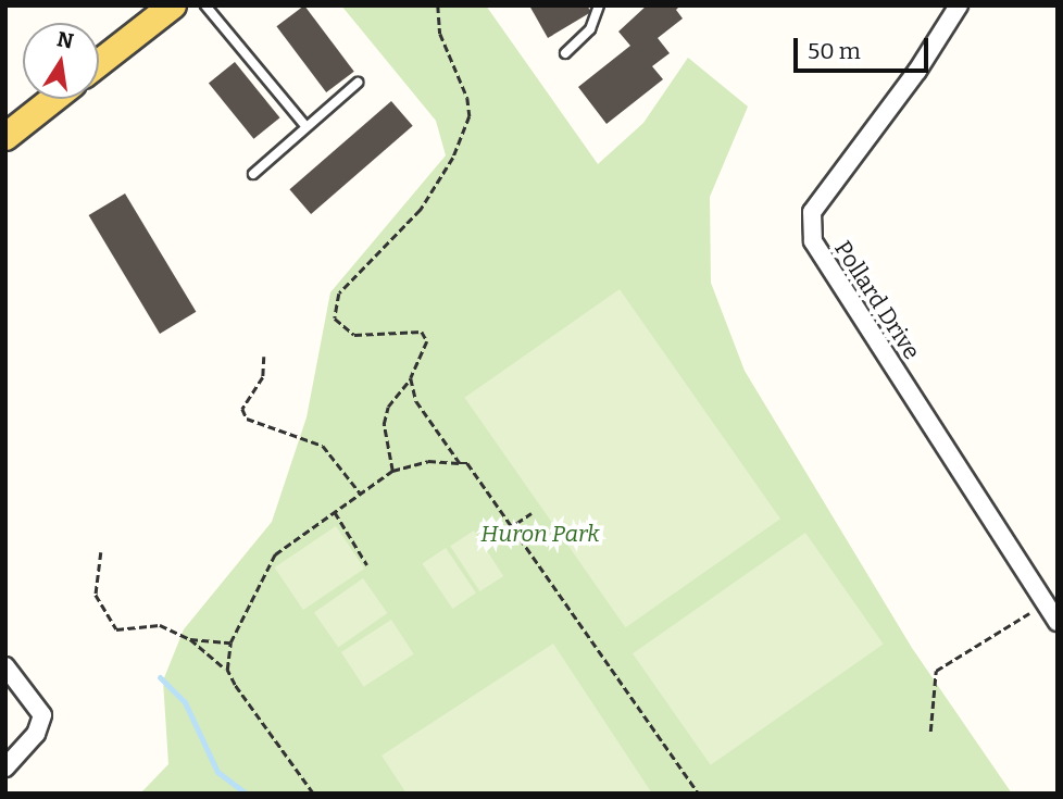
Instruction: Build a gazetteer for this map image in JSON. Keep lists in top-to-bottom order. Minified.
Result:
{"streets":{"street":["Pollard Drive"]},"parks":["Huron Park"],"scale_bar":"50 m","north":"top"}
